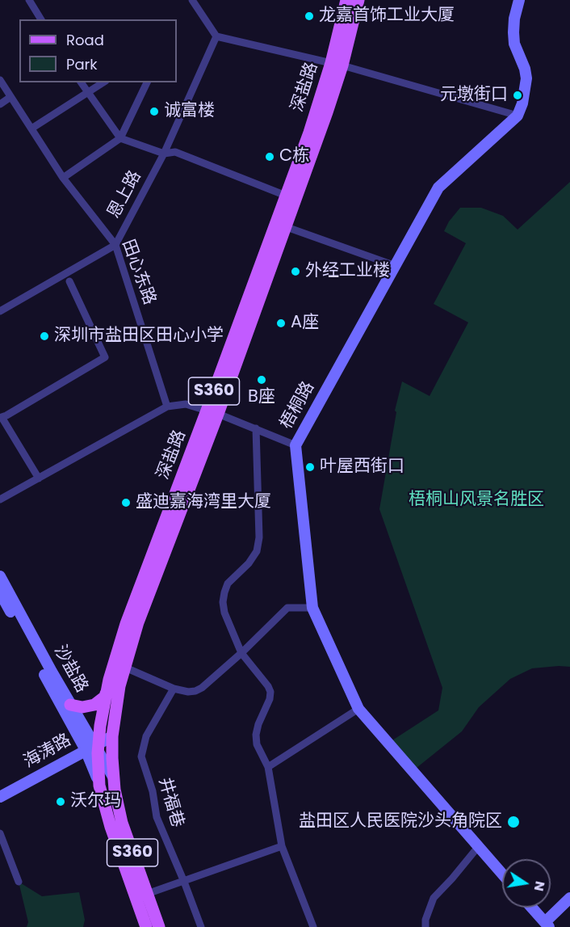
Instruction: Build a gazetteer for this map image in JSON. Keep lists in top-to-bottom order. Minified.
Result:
{"streets":{"main road":["深盐路","S360"],"street":["恩上路","田心东路","梧桐路","沙盐路","海涛路","井福巷"]},"crossings":[["深盐路","沙盐路"],["深盐路","海涛路"],["恩上路","田心东路"],["沙盐路","海涛路"]],"parks":["梧桐山风景名胜区"],"places":["龙嘉首饰工业大厦","元墩街口","诚富楼","C栋","外经工业楼","A座","深圳市盐田区田心小学","B座","叶屋西街口","盛迪嘉海湾里大厦","沃尔玛","盐田区人民医院沙头角院区"],"legend":["Road","Park"],"north":"right"}
